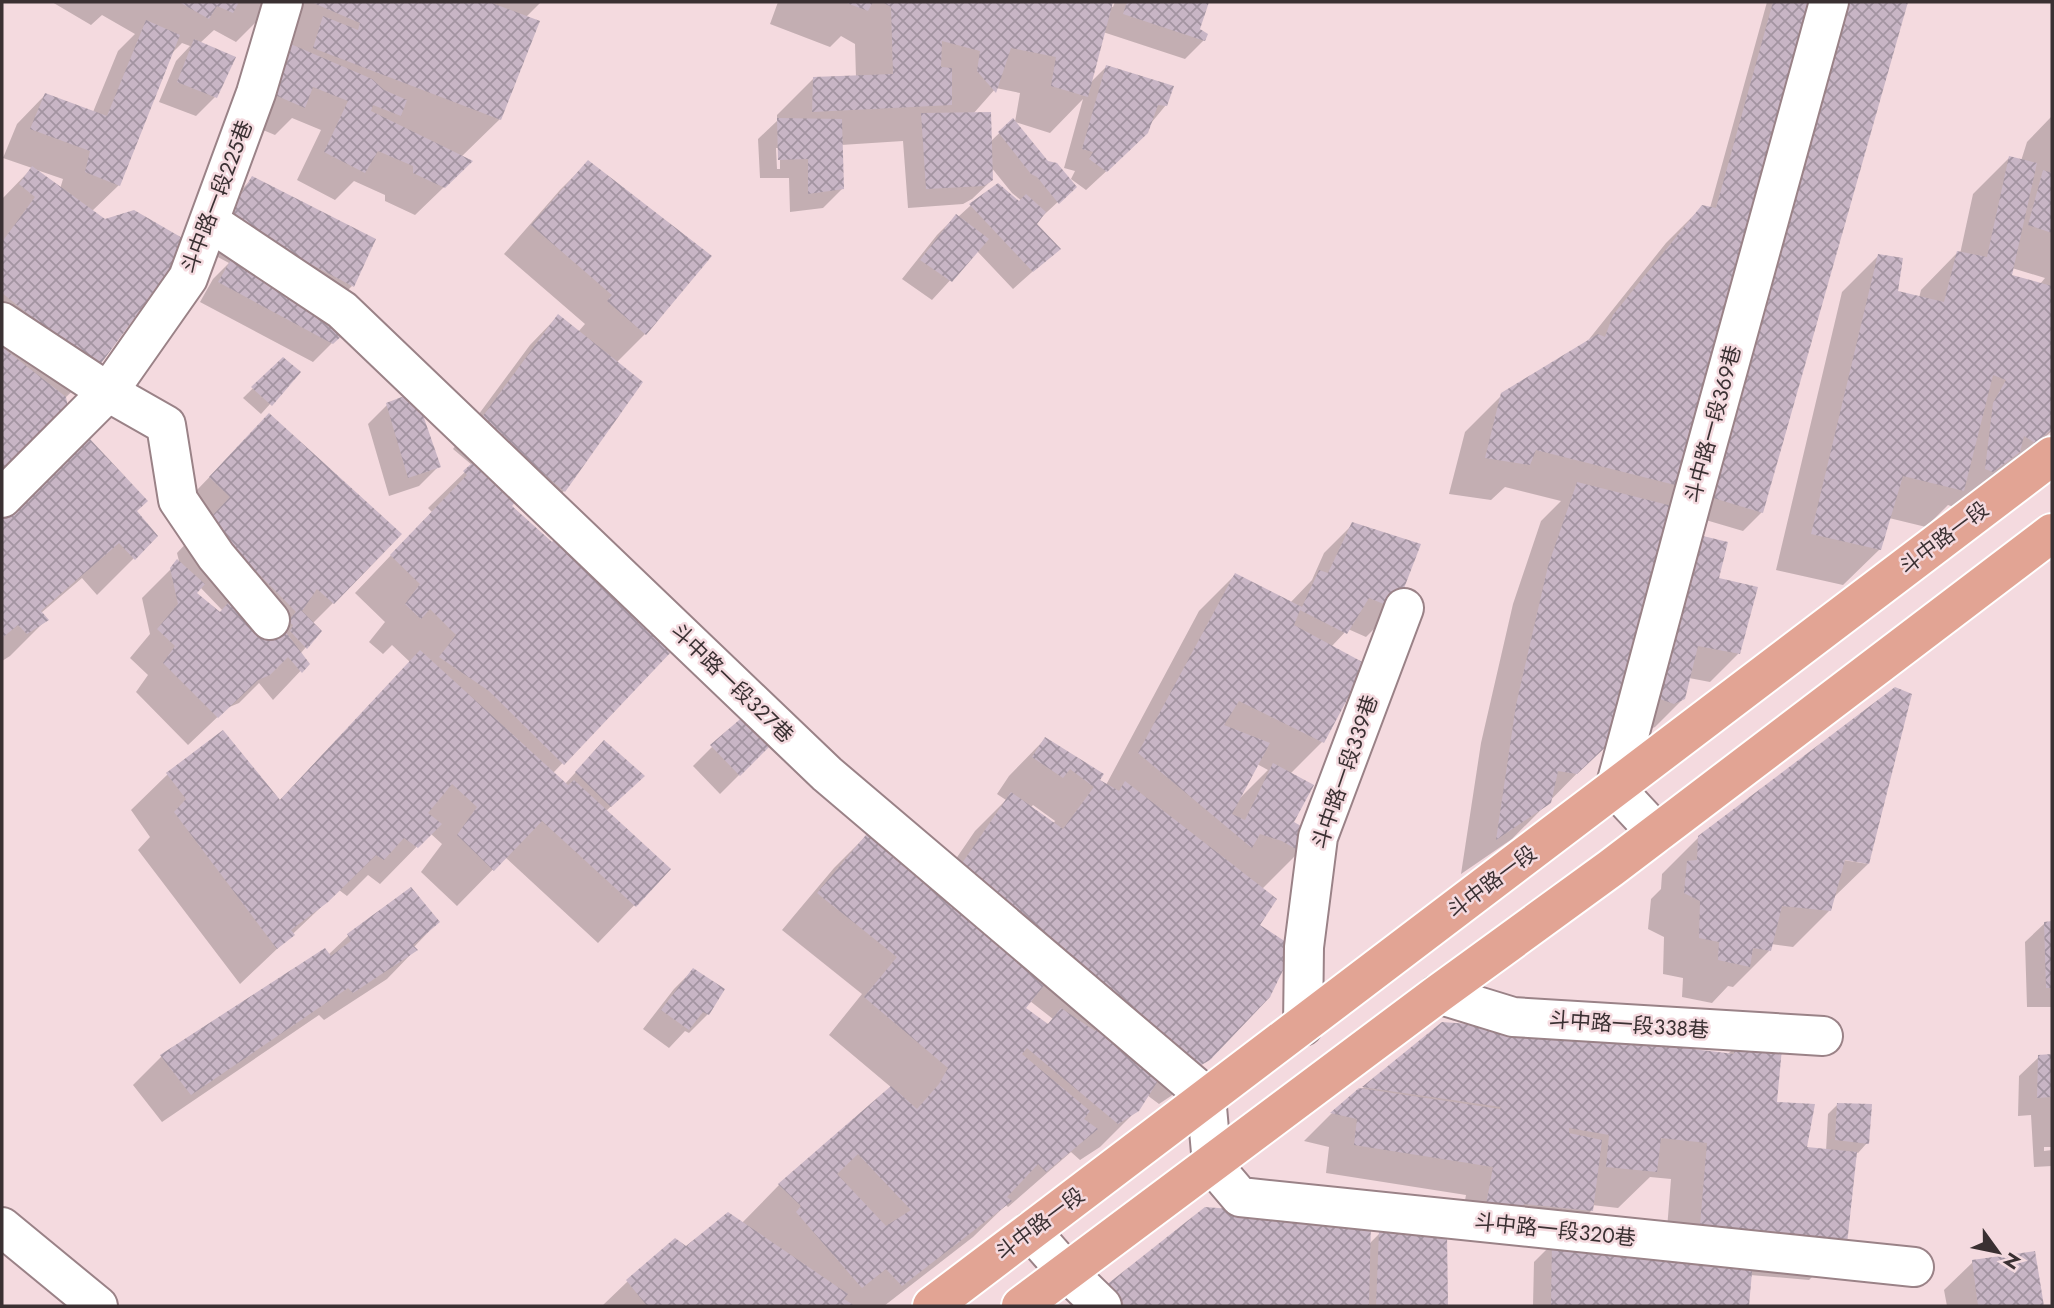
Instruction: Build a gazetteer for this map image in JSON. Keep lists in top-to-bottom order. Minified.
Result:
{"streets":{"main road":["斗中路一段"],"street":["斗中路一段225巷","斗中路一段369巷","斗中路一段327巷","斗中路一段339巷","斗中路一段338巷","斗中路一段320巷"]},"crossings":[["斗中路一段225巷","斗中路一段327巷"],["斗中路一段369巷","斗中路一段"],["斗中路一段","斗中路一段327巷"],["斗中路一段","斗中路一段339巷"]],"north":"bottom right"}
